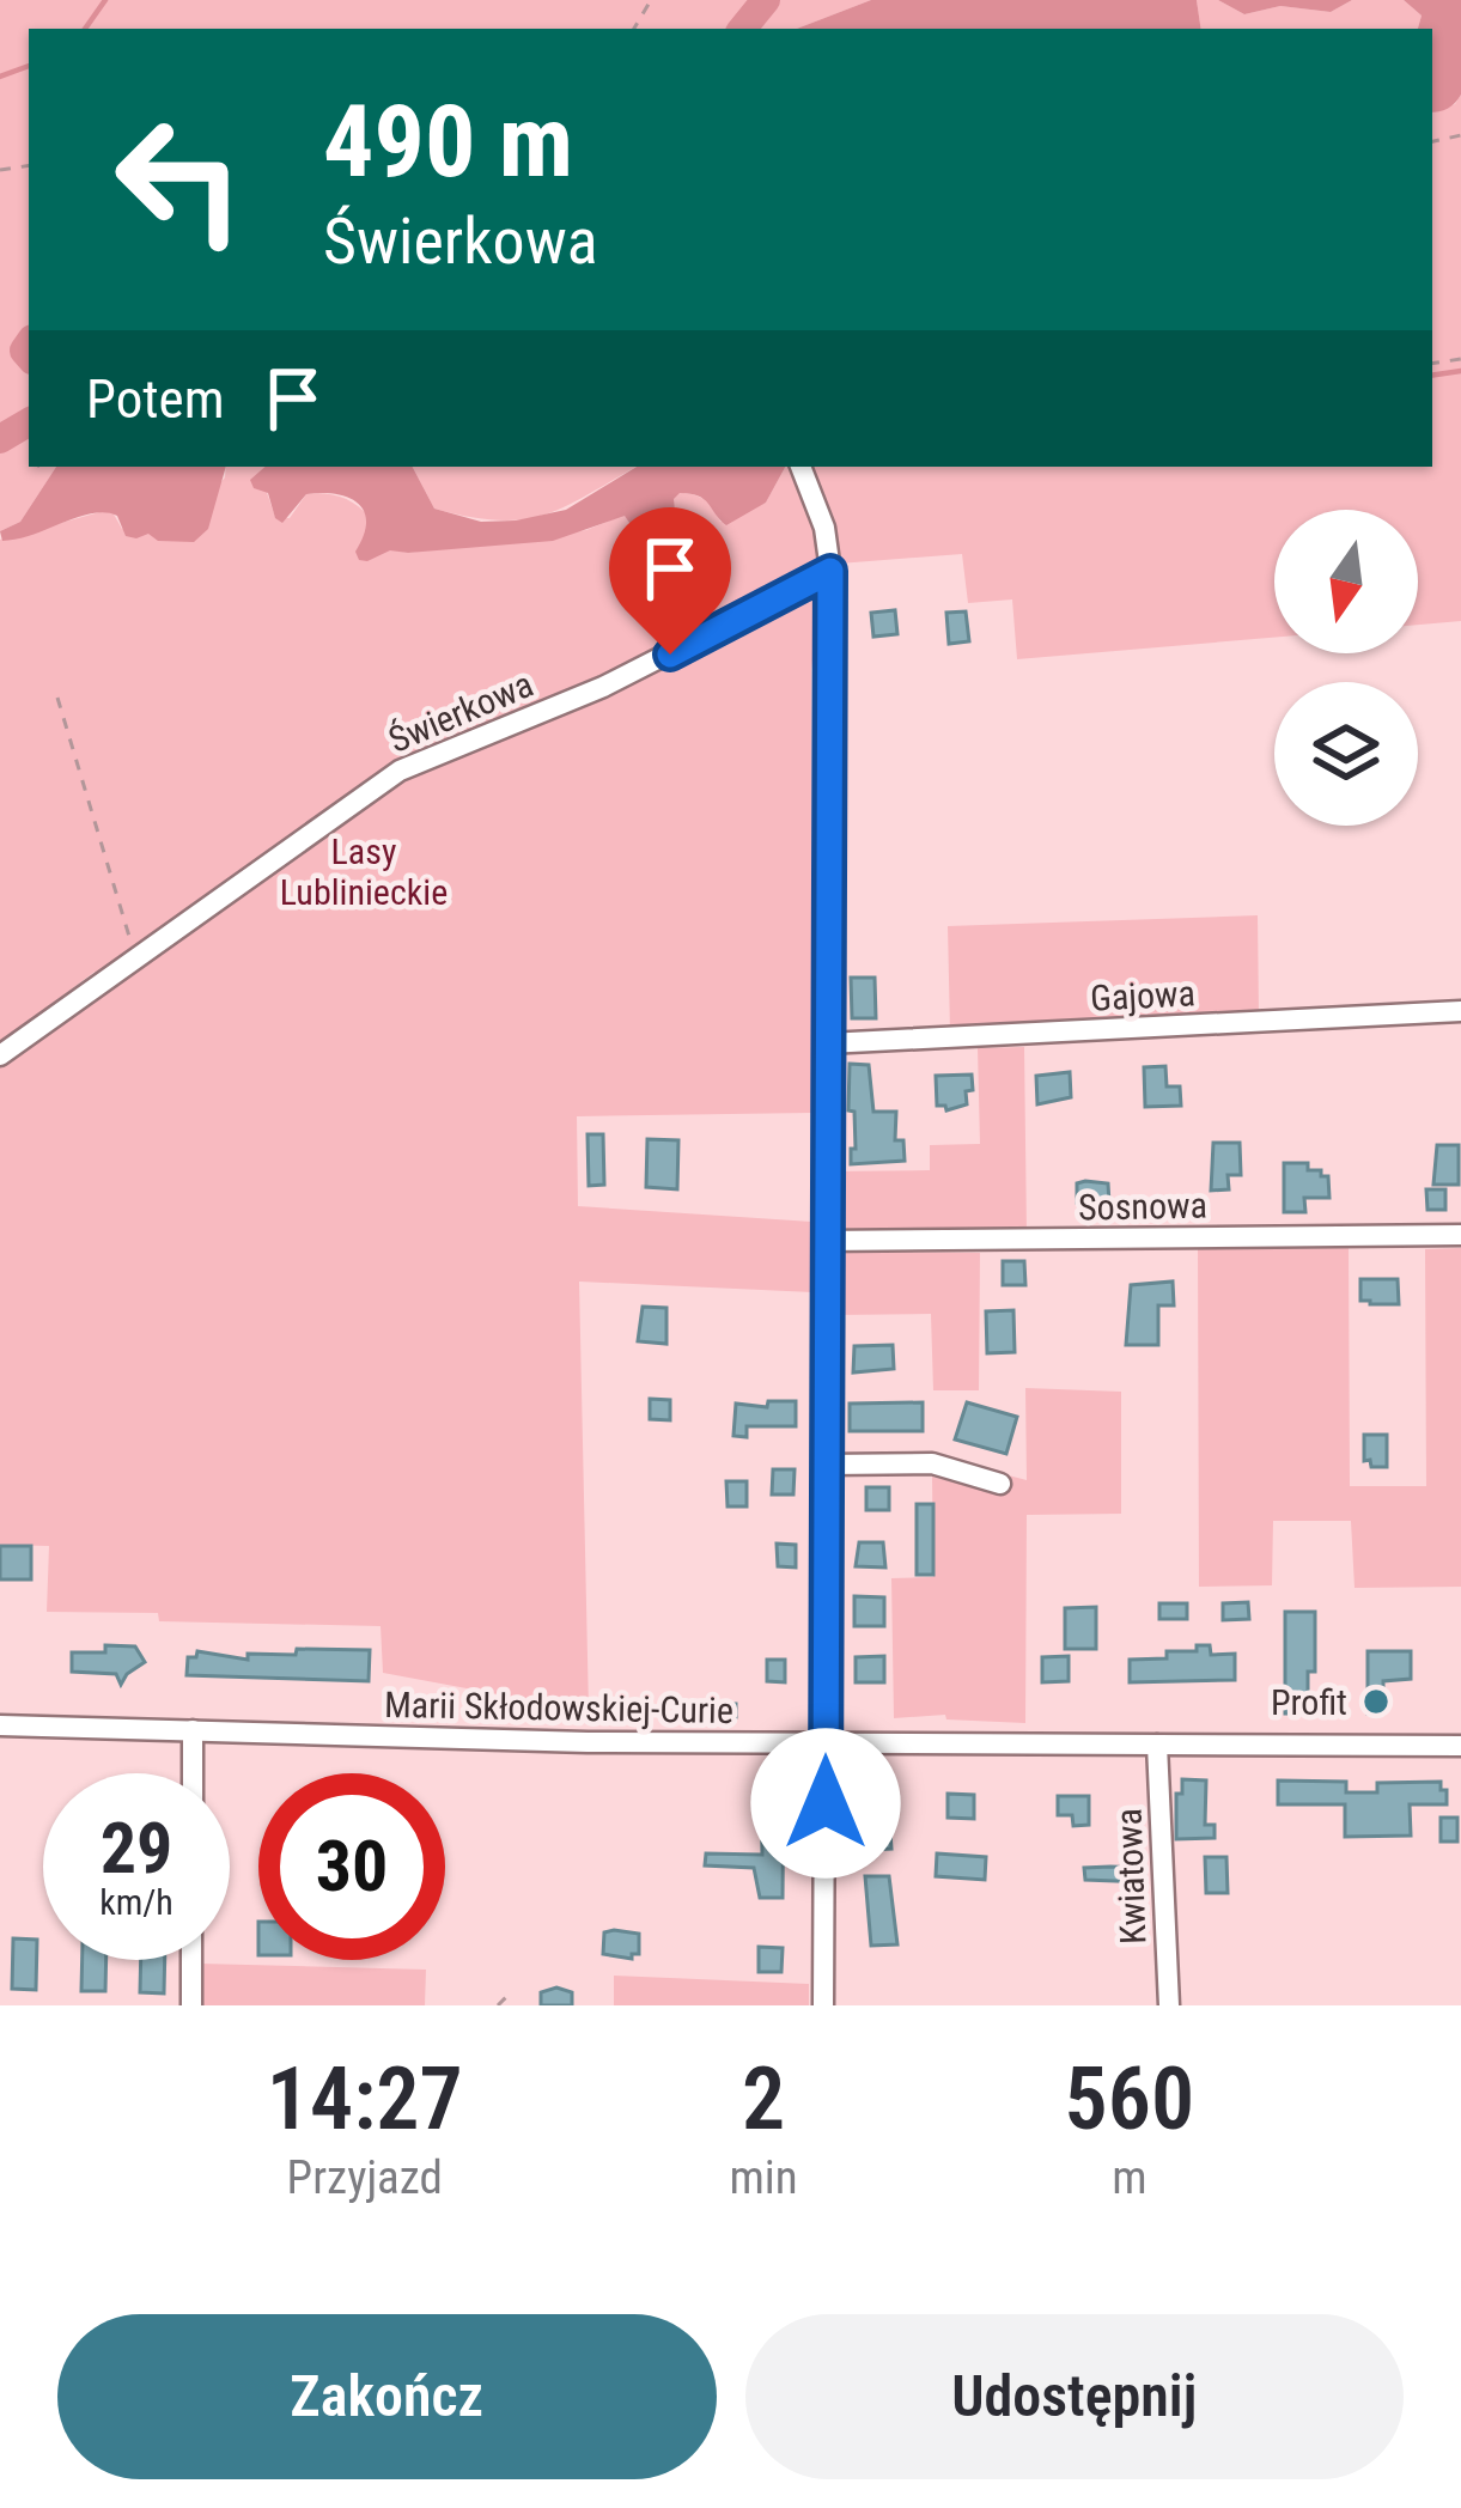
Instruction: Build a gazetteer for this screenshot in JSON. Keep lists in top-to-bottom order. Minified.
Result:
{"streets":{"street":["Świerkowa","Gajowa","Sosnowa","Marii Skłodowskiej-Curie","Kwiatowa"]},"crossings":[["Marii Skłodowskiej-Curie","Kwiatowa"]],"parks":["Lasy Lublinieckie"],"places":["Profit"],"north":"bottom","page":{"turn":["490 m","Świerkowa"],"then":"Potem","speed":"29 km/h","limit":"30","eta":["14:27","Przyjazd","2","min","560","m"],"buttons":["Zakończ","Udostępnij"]}}
